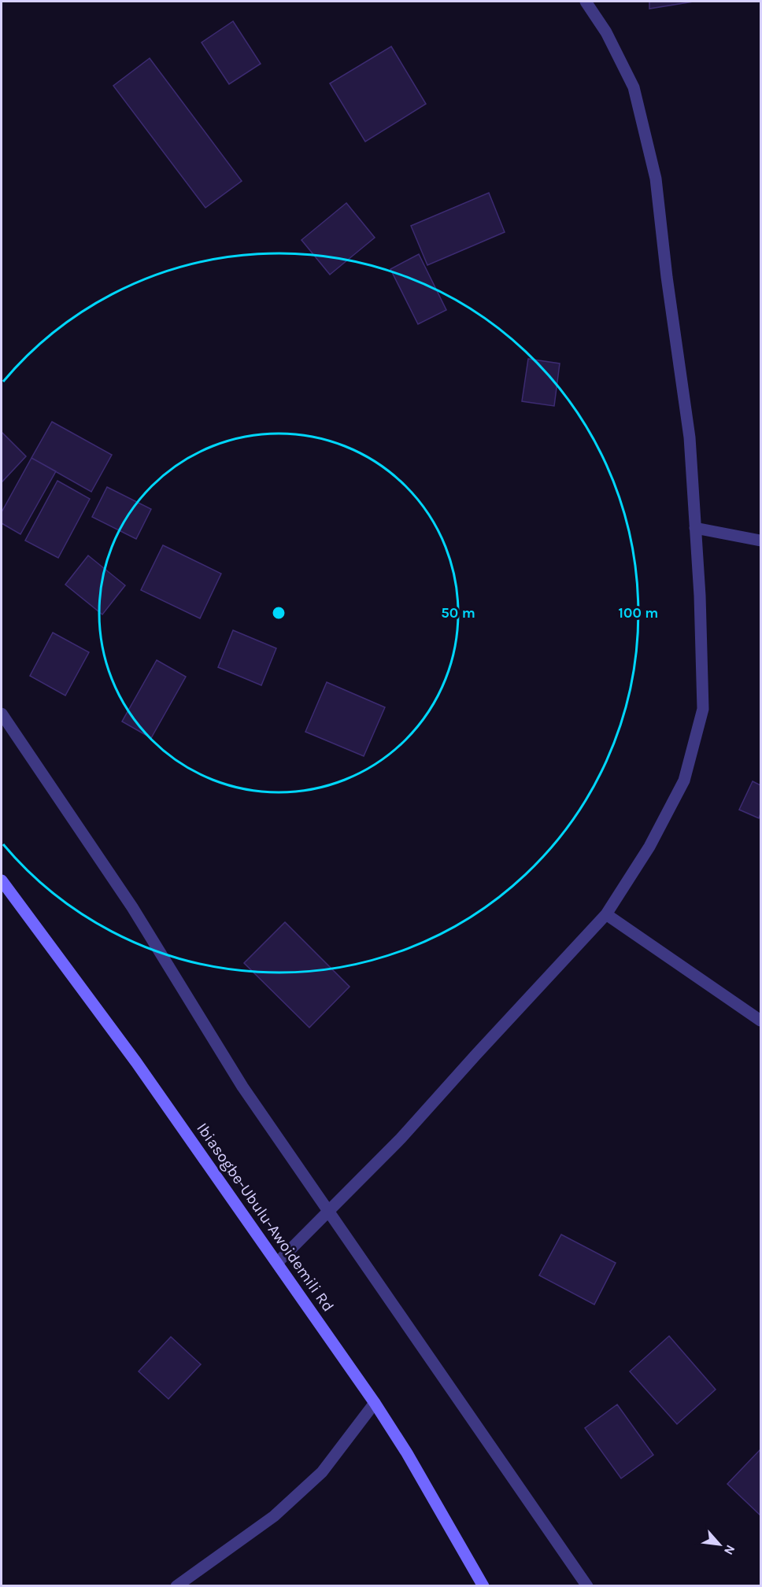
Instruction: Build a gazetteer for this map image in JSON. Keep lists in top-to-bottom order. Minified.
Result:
{"streets":{"street":["Ibiasogbe-Ubulu-Awoidemili Rd"]},"north":"bottom right","rings":["50 m","100 m"]}
